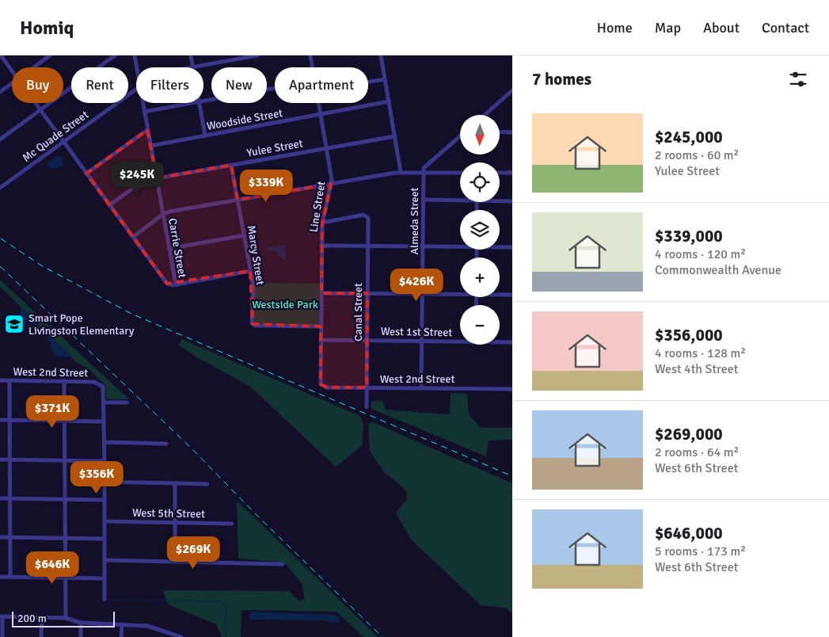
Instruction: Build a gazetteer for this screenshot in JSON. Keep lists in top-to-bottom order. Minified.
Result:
{"streets":{"street":["Woodside Street","Mc Quade Street","Yulee Street","Line Street","Almeda Street","Carrie Street","Marcy Street","Canal Street","West 1st Street","West 2nd Street","West 5th Street"]},"crossings":[["Woodside Street","Line Street"],["Woodside Street","Carrie Street"],["Yulee Street","Line Street"],["Yulee Street","Carrie Street"],["Yulee Street","Marcy Street"],["Line Street","Marcy Street"],["Line Street","Canal Street"],["Line Street","West 1st Street"],["Line Street","West 2nd Street"],["Almeda Street","West 1st Street"],["Almeda Street","West 2nd Street"],["Canal Street","West 1st Street"],["Canal Street","West 2nd Street"]],"parks":["Westside Park"],"places":{"school or university":["Smart Pope Livingston Elementary"]},"scale_bar":"200 m","north":"bottom","page":{"header":"Homiq","nav":["Home","Map","About","Contact"],"heading":"7 homes","chip":["Buy","Rent","Filters","New","Apartment"],"list":[{"name":"$245,000","note":"2 rooms · 60 m² · Yulee Street"},{"name":"$339,000","note":"4 rooms · 120 m² · Commonwealth Avenue"},{"name":"$356,000","note":"4 rooms · 128 m² · West 4th Street"},{"name":"$269,000","note":"2 rooms · 64 m² · West 6th Street"},{"name":"$646,000","note":"5 rooms · 173 m² · West 6th Street"}],"map_buttons":["+","−"],"price":["$245K","$339K","$426K","$371K","$356K","$269K","$646K"],"scale":"200 m"}}
